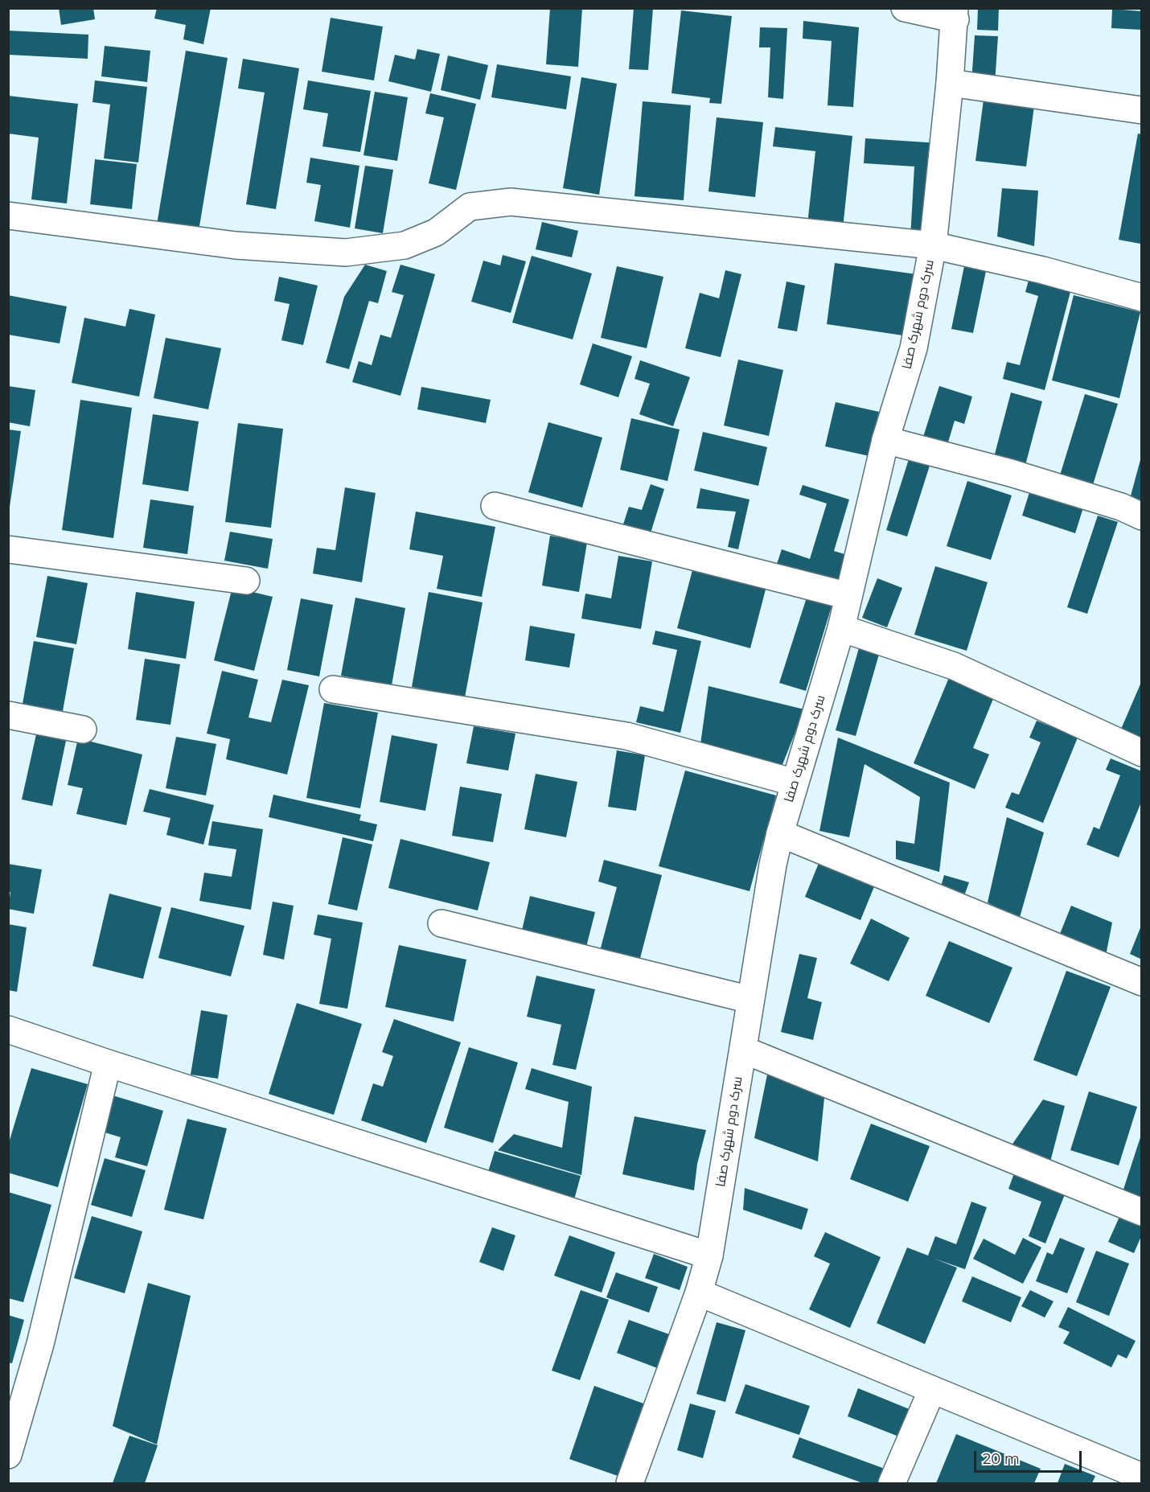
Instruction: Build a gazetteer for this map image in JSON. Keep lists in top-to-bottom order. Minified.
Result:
{"streets":{"street":["سرک دوم شهرک صفا"]},"scale_bar":"20 m"}
